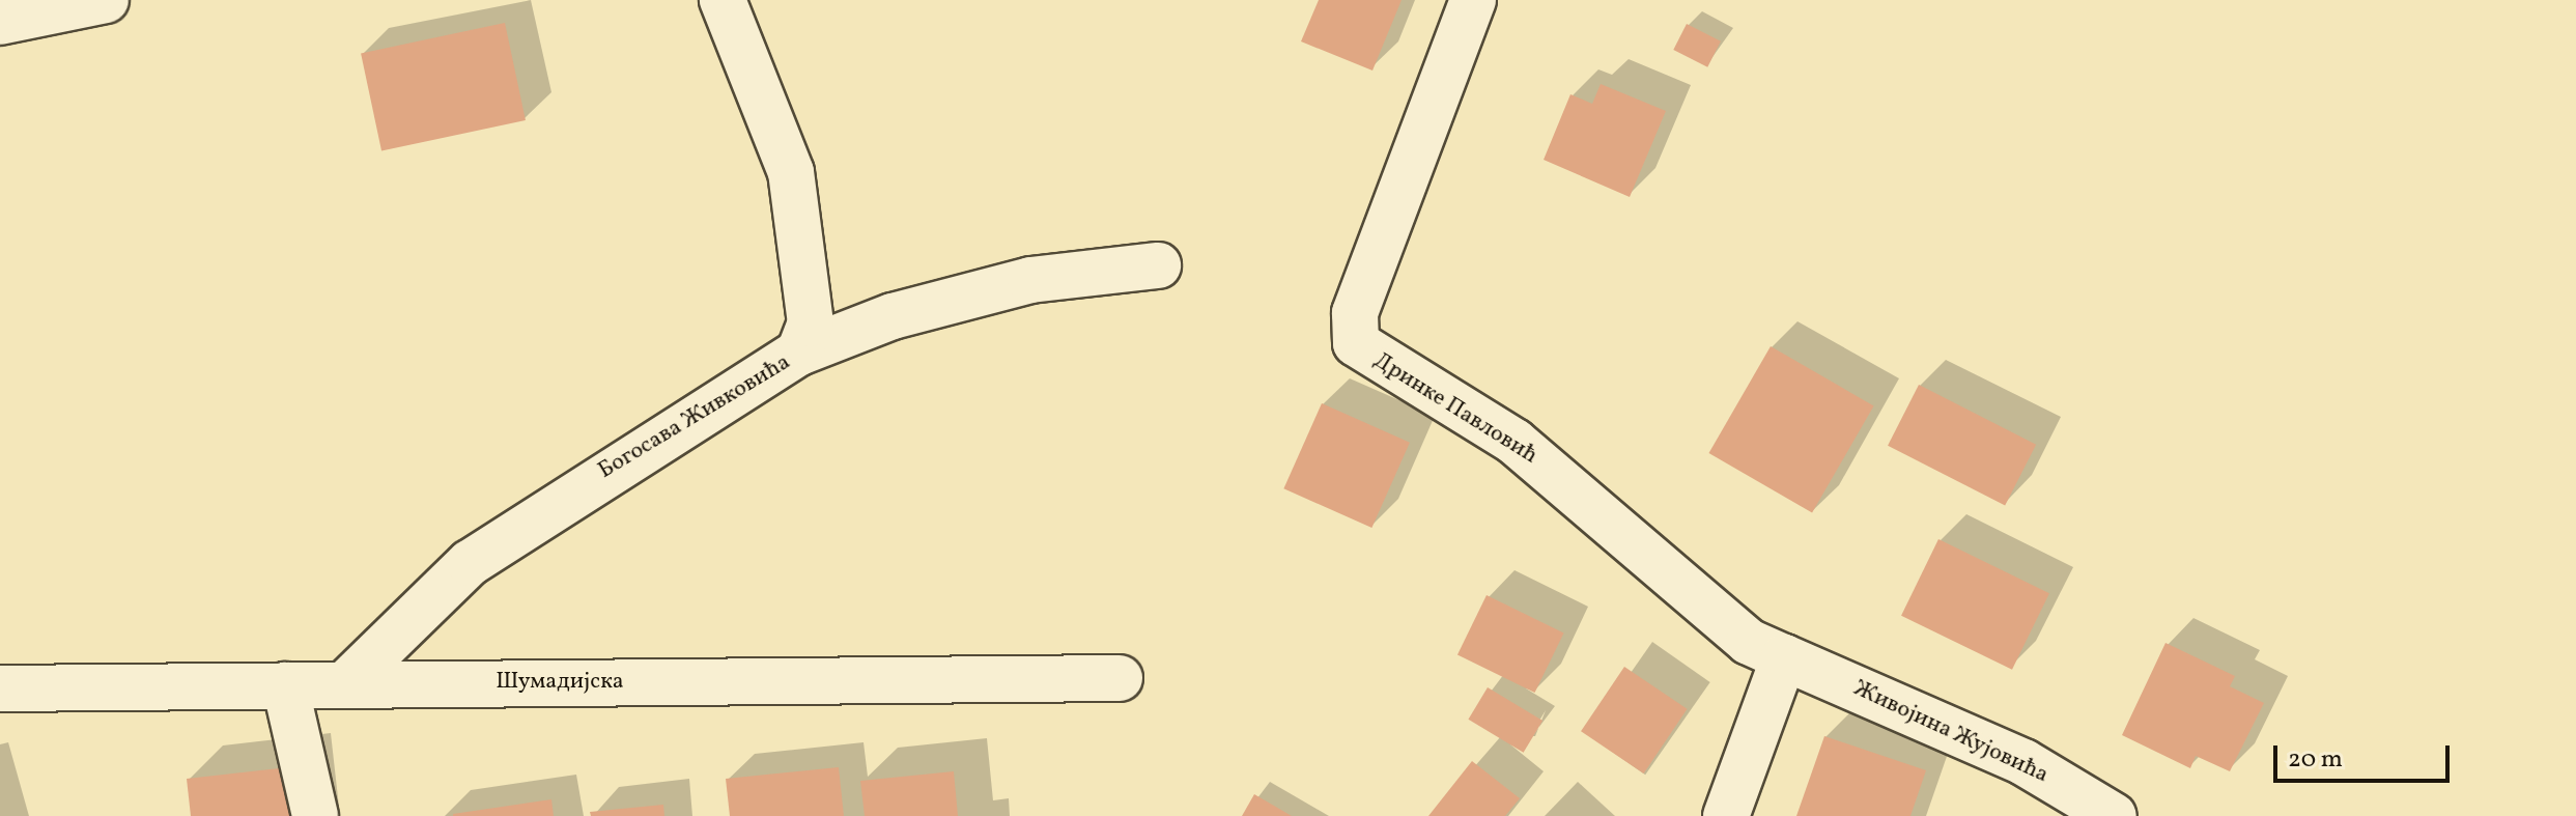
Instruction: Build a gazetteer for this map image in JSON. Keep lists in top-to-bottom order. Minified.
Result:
{"streets":{"street":["Дринке Павловић","Богосава Живковића","Шумадијска","Живојина Жујовића"]},"crossings":[["Дринке Павловић","Живојина Жујовића"],["Богосава Живковића","Шумадијска"]],"scale_bar":"20 m"}
